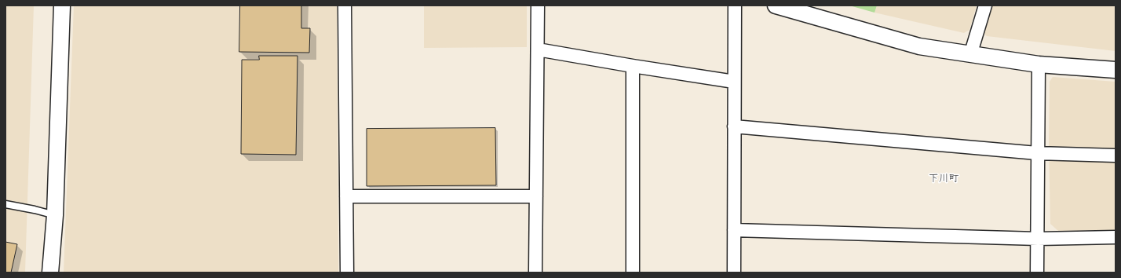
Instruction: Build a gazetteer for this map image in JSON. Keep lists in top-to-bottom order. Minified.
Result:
{"districts":["下川町"]}
